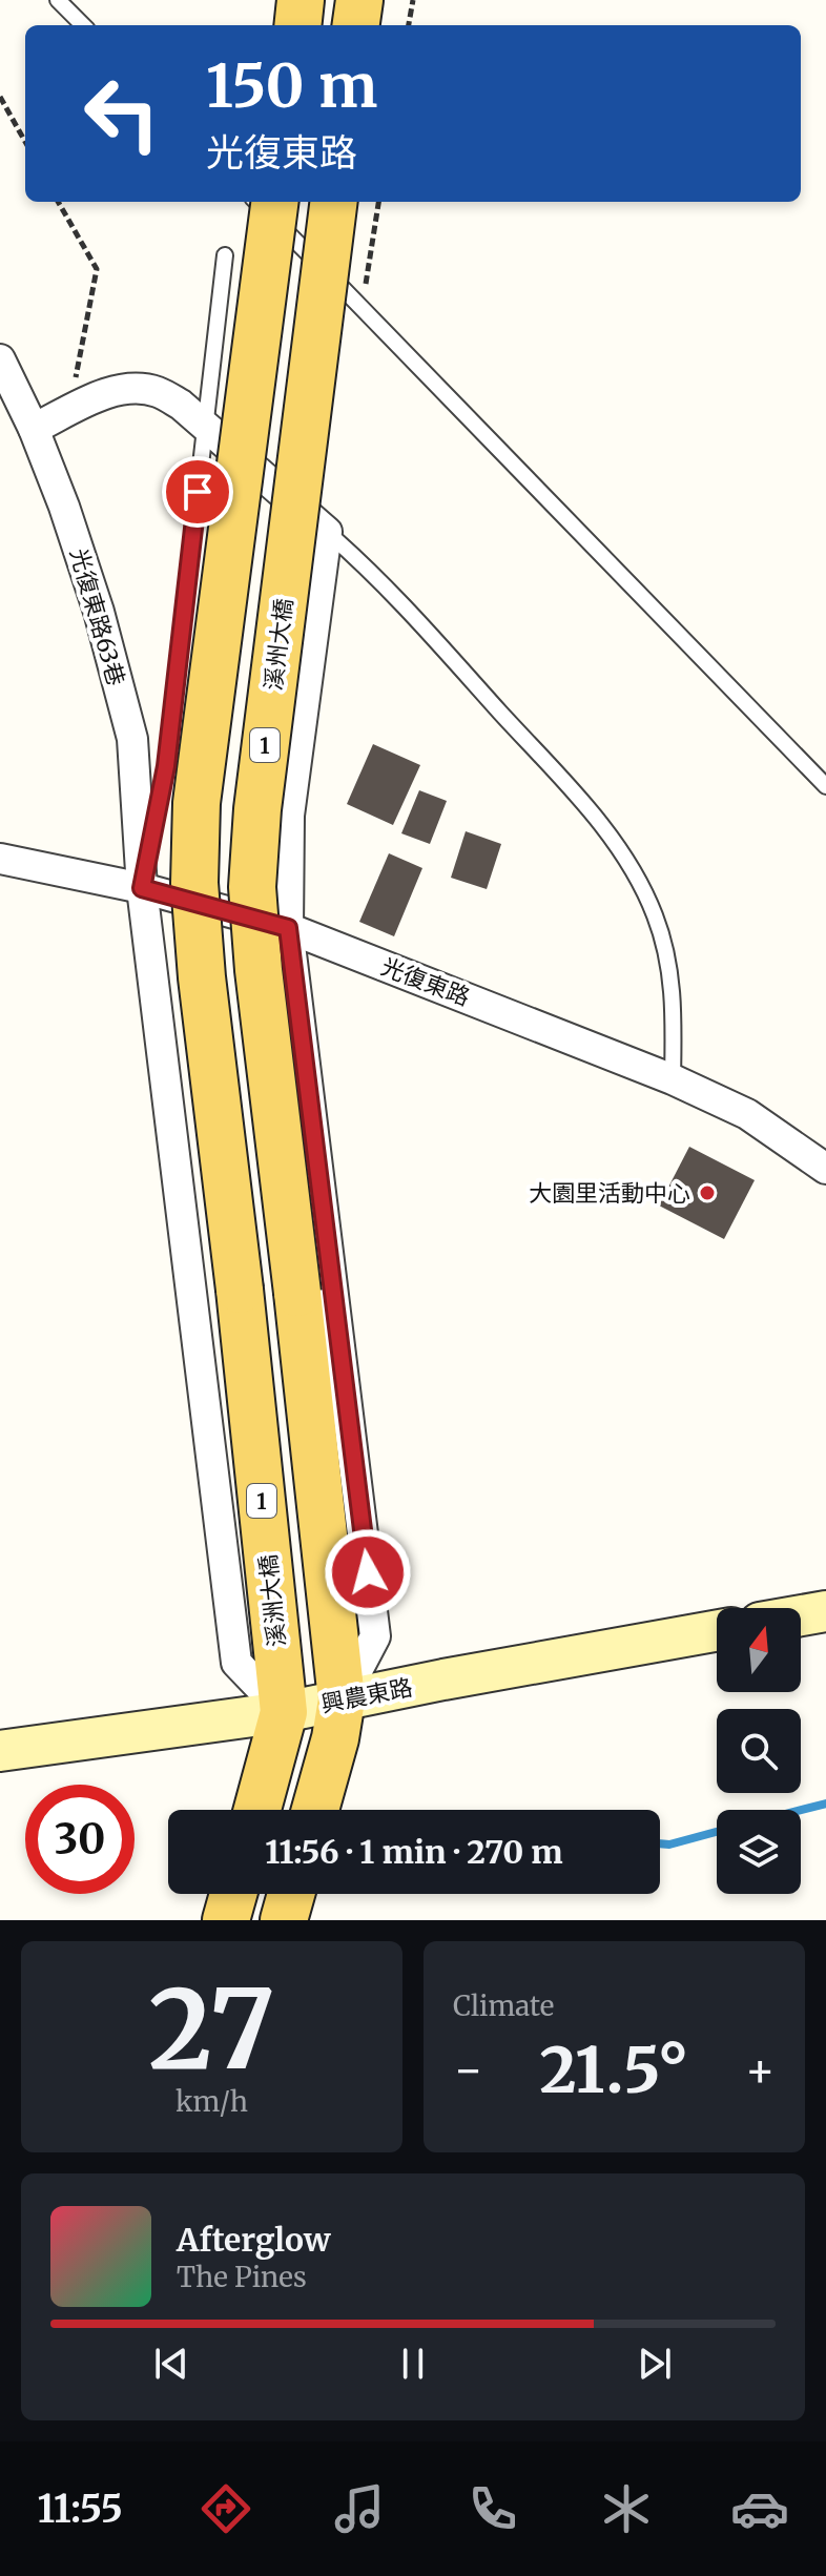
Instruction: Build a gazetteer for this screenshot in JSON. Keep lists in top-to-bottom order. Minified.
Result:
{"streets":{"main road":["溪州大橋","1","溪洲大橋","興農東路"],"street":["光復東路63巷","光復東路"]},"crossings":[["光復東路63巷","1"],["光復東路63巷","光復東路"],["光復東路63巷","溪洲大橋"],["光復東路63巷","興農東路"],["溪州大橋","1"],["溪州大橋","興農東路"],["1","溪洲大橋"],["1","興農東路"],["溪洲大橋","興農東路"]],"places":["大園里活動中心"],"north":"top","page":{"turn":["150 m","光復東路"],"limit":"30","trip":"11:56 · 1 min · 270 m","tile":[["27","km/h"],"Climate"],"heat":["−","21.5°","+"],"song":["Afterglow","The Pines"],"tabs":"11:55"}}
